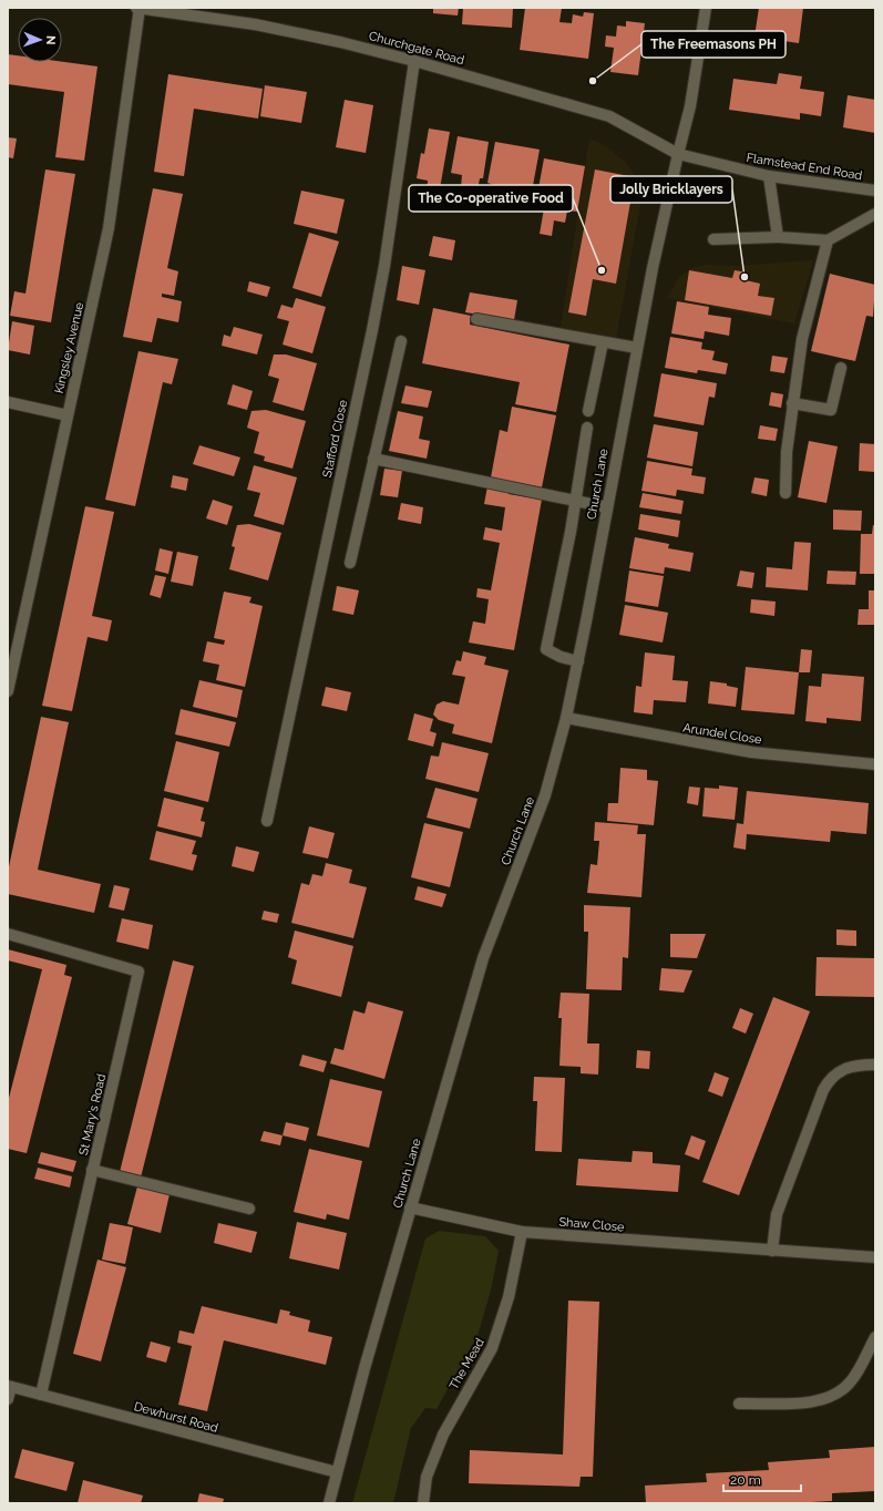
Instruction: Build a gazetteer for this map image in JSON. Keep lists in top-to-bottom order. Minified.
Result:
{"streets":{"street":["Churchgate Road","Flamstead End Road","Kingsley Avenue","Stafford Close","Church Lane","Arundel Close","St Mary's Road","Shaw Close","The Mead","Dewhurst Road"]},"crossings":[["Churchgate Road","Flamstead End Road"],["Churchgate Road","Kingsley Avenue"],["Churchgate Road","Stafford Close"],["Churchgate Road","Church Lane"],["Flamstead End Road","Church Lane"],["Church Lane","Arundel Close"],["Church Lane","Shaw Close"],["Church Lane","Dewhurst Road"],["St Mary's Road","Dewhurst Road"],["Shaw Close","The Mead"]],"places":["The Freemasons PH","The Co-operative Food","Jolly Bricklayers"],"scale_bar":"20 m","north":"right"}
